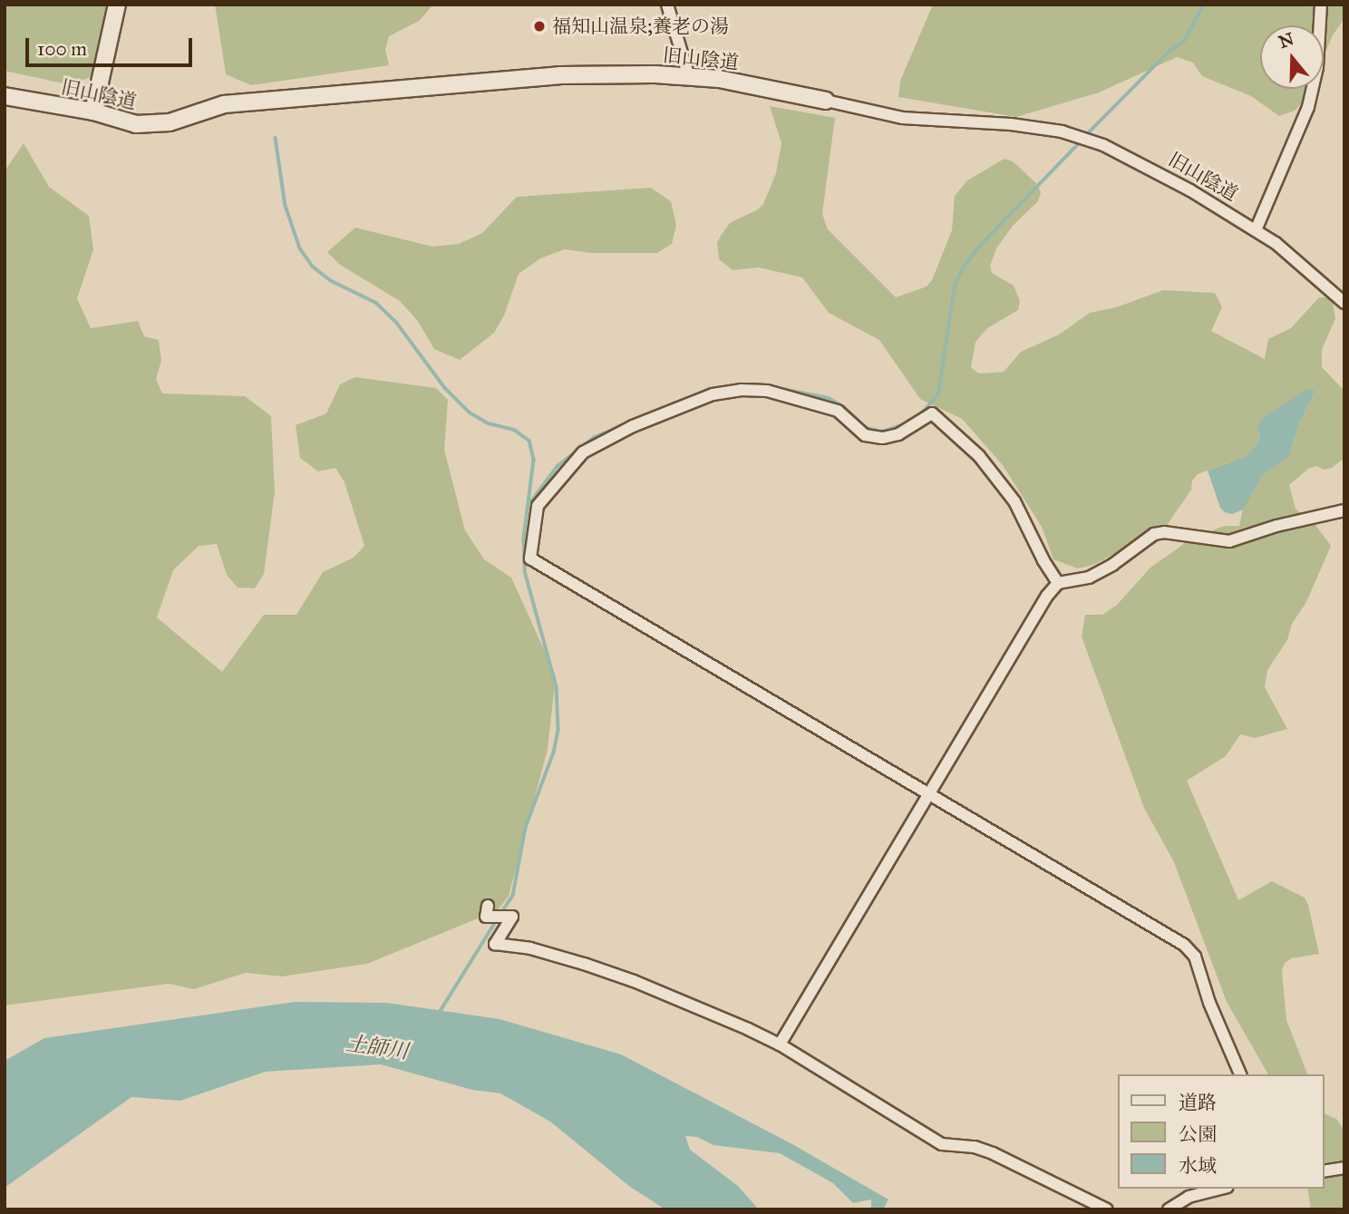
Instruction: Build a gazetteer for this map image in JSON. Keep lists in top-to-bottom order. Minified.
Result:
{"streets":{"street":["旧山陰道"]},"water":["土師川"],"places":["福知山温泉;養老の湯"],"legend":["道路","公園","水域"],"scale_bar":"100 m","north":"top"}
